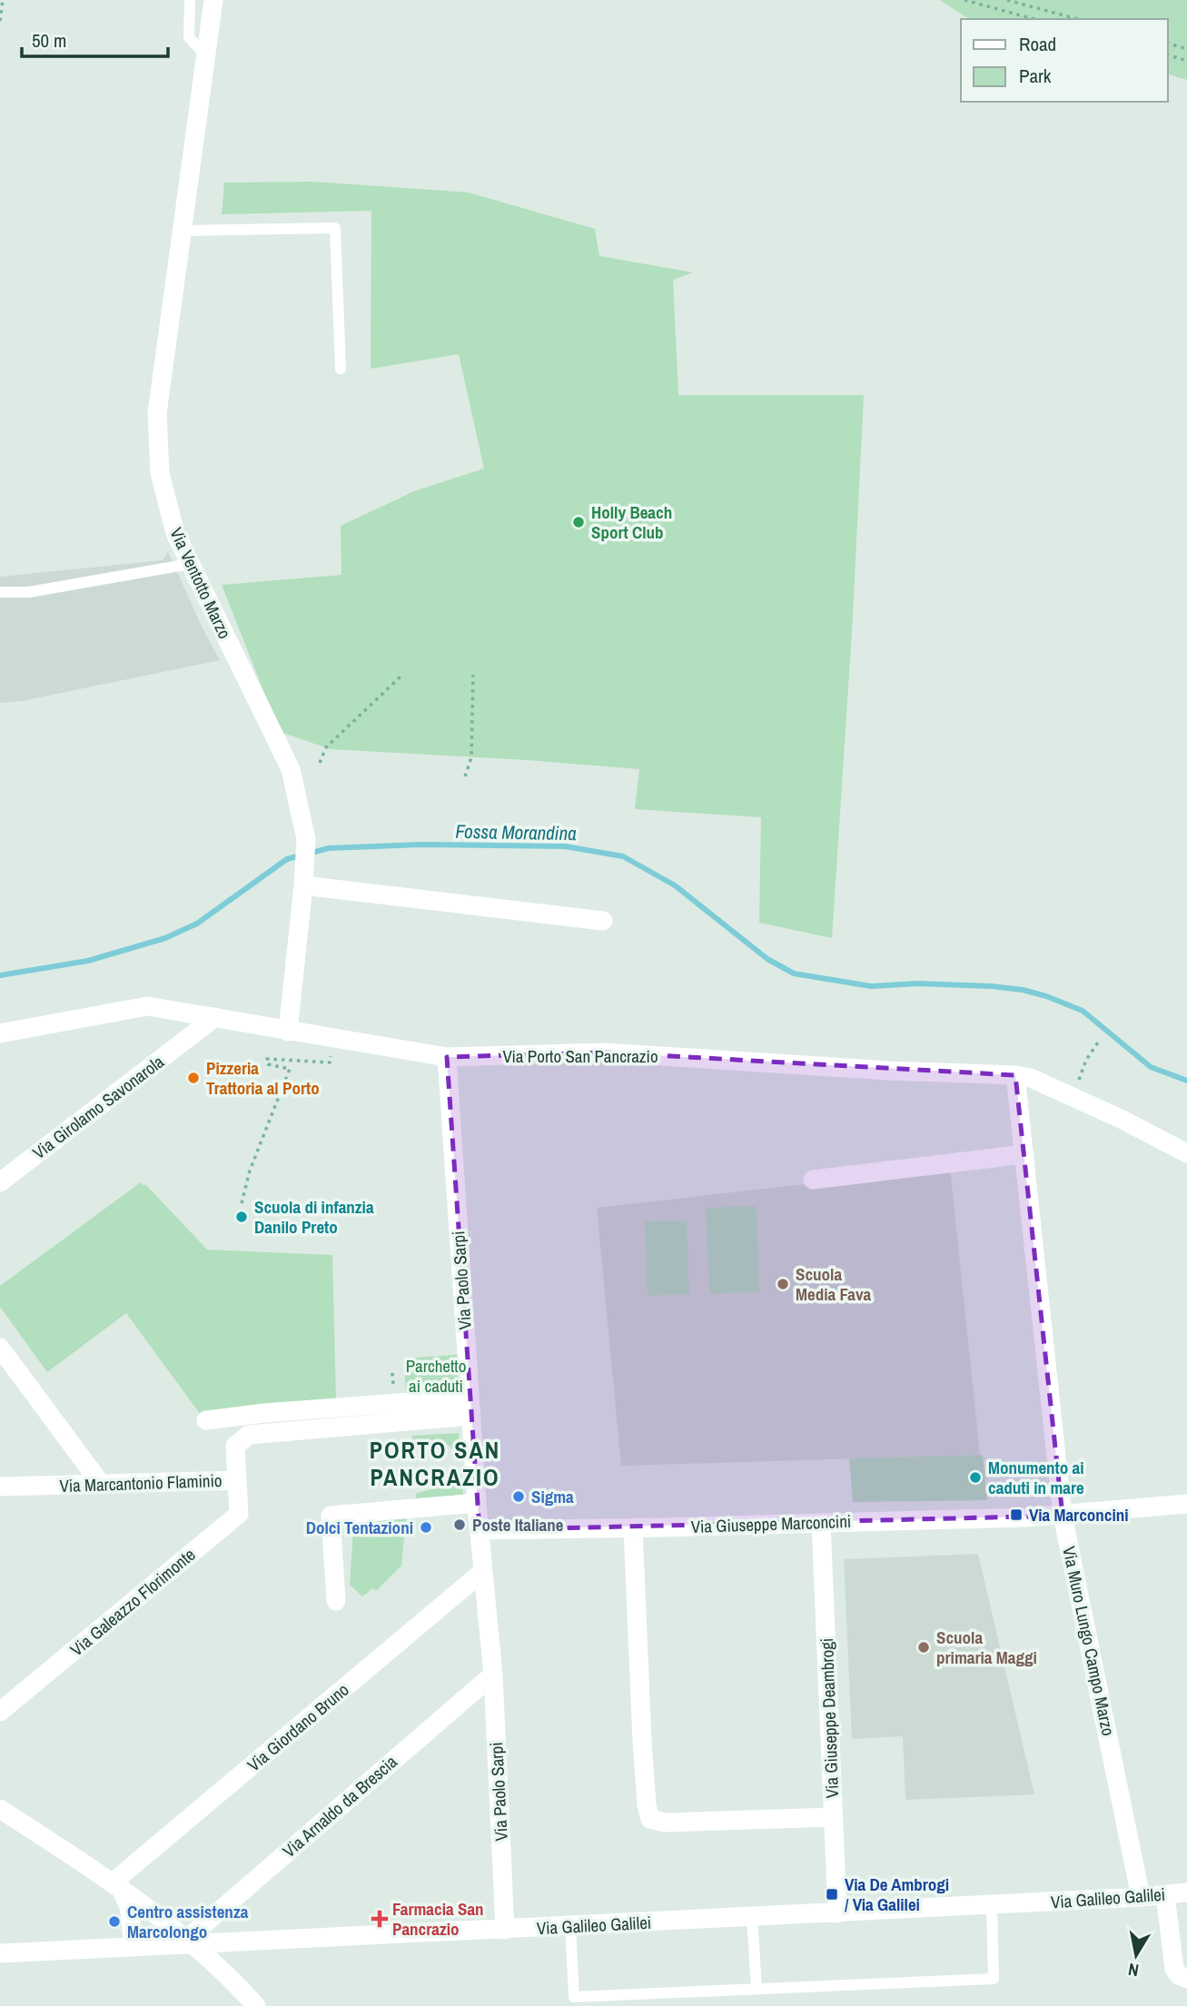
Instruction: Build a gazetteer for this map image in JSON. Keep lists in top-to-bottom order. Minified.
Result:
{"streets":{"street":["Via Ventotto Marzo","Via Porto San Pancrazio","Via Girolamo Savonarola","Via Paolo Sarpi","Via Marcantonio Flaminio","Via Giuseppe Marconcini","Via Galeazzo Florimonte","Via Muro Lungo Campo Marzo","Via Giuseppe Deambrogi","Via Giordano Bruno","Via Arnaldo da Brescia","Via Galileo Galilei"]},"crossings":[["Via Ventotto Marzo","Via Porto San Pancrazio"],["Via Porto San Pancrazio","Via Girolamo Savonarola"],["Via Porto San Pancrazio","Via Paolo Sarpi"],["Via Porto San Pancrazio","Via Muro Lungo Campo Marzo"],["Via Paolo Sarpi","Via Marcantonio Flaminio"],["Via Paolo Sarpi","Via Giuseppe Marconcini"],["Via Paolo Sarpi","Via Giordano Bruno"],["Via Paolo Sarpi","Via Arnaldo da Brescia"],["Via Paolo Sarpi","Via Galileo Galilei"],["Via Marcantonio Flaminio","Via Galeazzo Florimonte"],["Via Giuseppe Marconcini","Via Muro Lungo Campo Marzo"],["Via Giuseppe Marconcini","Via Giuseppe Deambrogi"],["Via Muro Lungo Campo Marzo","Via Galileo Galilei"],["Via Giuseppe Deambrogi","Via Galileo Galilei"],["Via Arnaldo da Brescia","Via Galileo Galilei"]],"districts":["PORTO SAN PANCRAZIO"],"water":["Fossa Morandina"],"parks":["Parchetto ai caduti"],"places":{"other":["Holly Beach Sport Club","Pizzeria Trattoria al Porto","Scuola di infanzia Danilo Preto","Scuola Media Fava","Monumento ai caduti in mare","Sigma","Poste Italiane","Dolci Tentazioni","Scuola primaria Maggi","Centro assistenza Marcolongo"],"transit":["Via Marconcini","Via De Ambrogi / Via Galilei"],"health":["Farmacia San Pancrazio"]},"legend":["Road","Park"],"scale_bar":"50 m","north":"bottom"}
